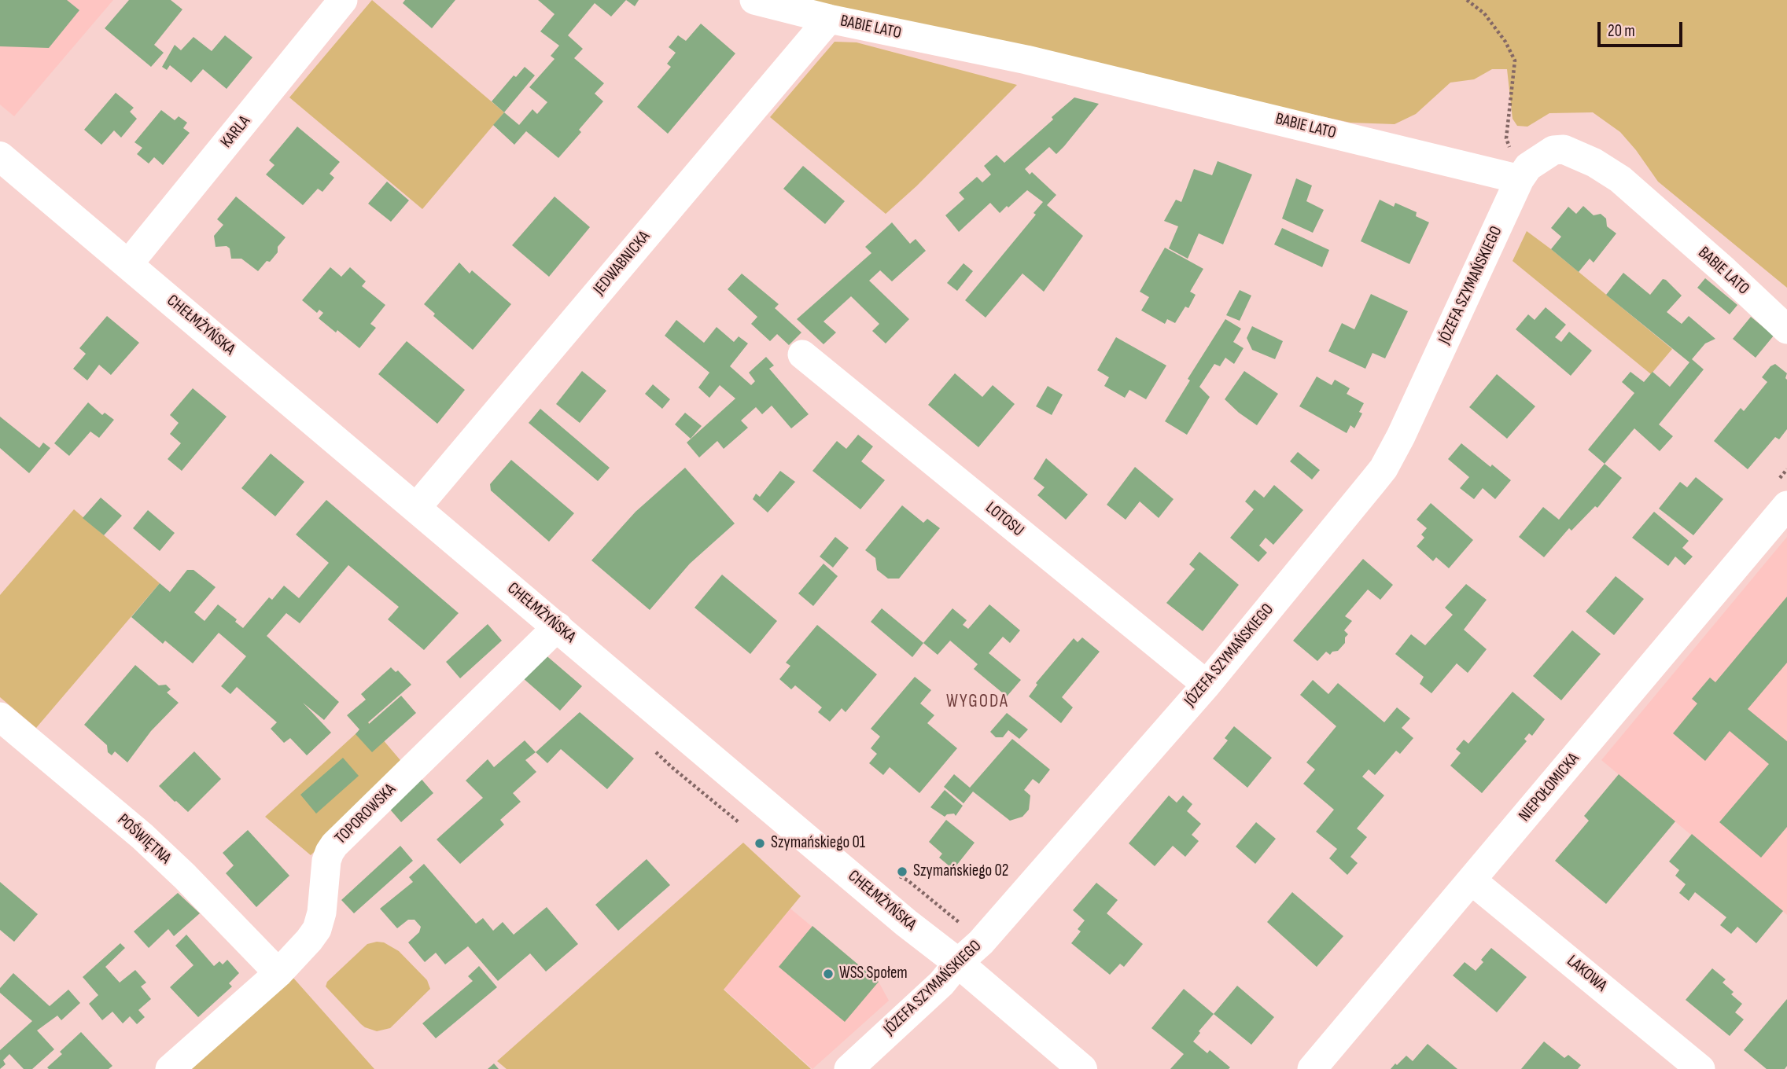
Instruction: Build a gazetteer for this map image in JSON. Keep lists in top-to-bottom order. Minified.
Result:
{"streets":{"street":["BABIE LATO","KARLA","JEDWABNICKA","JÓZEFA SZYMAŃSKIEGO","CHEŁMŻYŃSKA","LOTOSU","NIEPOŁOMICKA","TOPOROWSKA","POŚWIĘTNA","LAKOWA"]},"crossings":[["BABIE LATO","JEDWABNICKA"],["BABIE LATO","JÓZEFA SZYMAŃSKIEGO"],["KARLA","CHEŁMŻYŃSKA"],["JEDWABNICKA","CHEŁMŻYŃSKA"],["JÓZEFA SZYMAŃSKIEGO","CHEŁMŻYŃSKA"],["JÓZEFA SZYMAŃSKIEGO","LOTOSU"],["CHEŁMŻYŃSKA","TOPOROWSKA"],["NIEPOŁOMICKA","LAKOWA"],["TOPOROWSKA","POŚWIĘTNA"]],"districts":["WYGODA"],"places":["Szymańskiego 01","Szymańskiego 02","WSS Społem"],"scale_bar":"20 m"}
